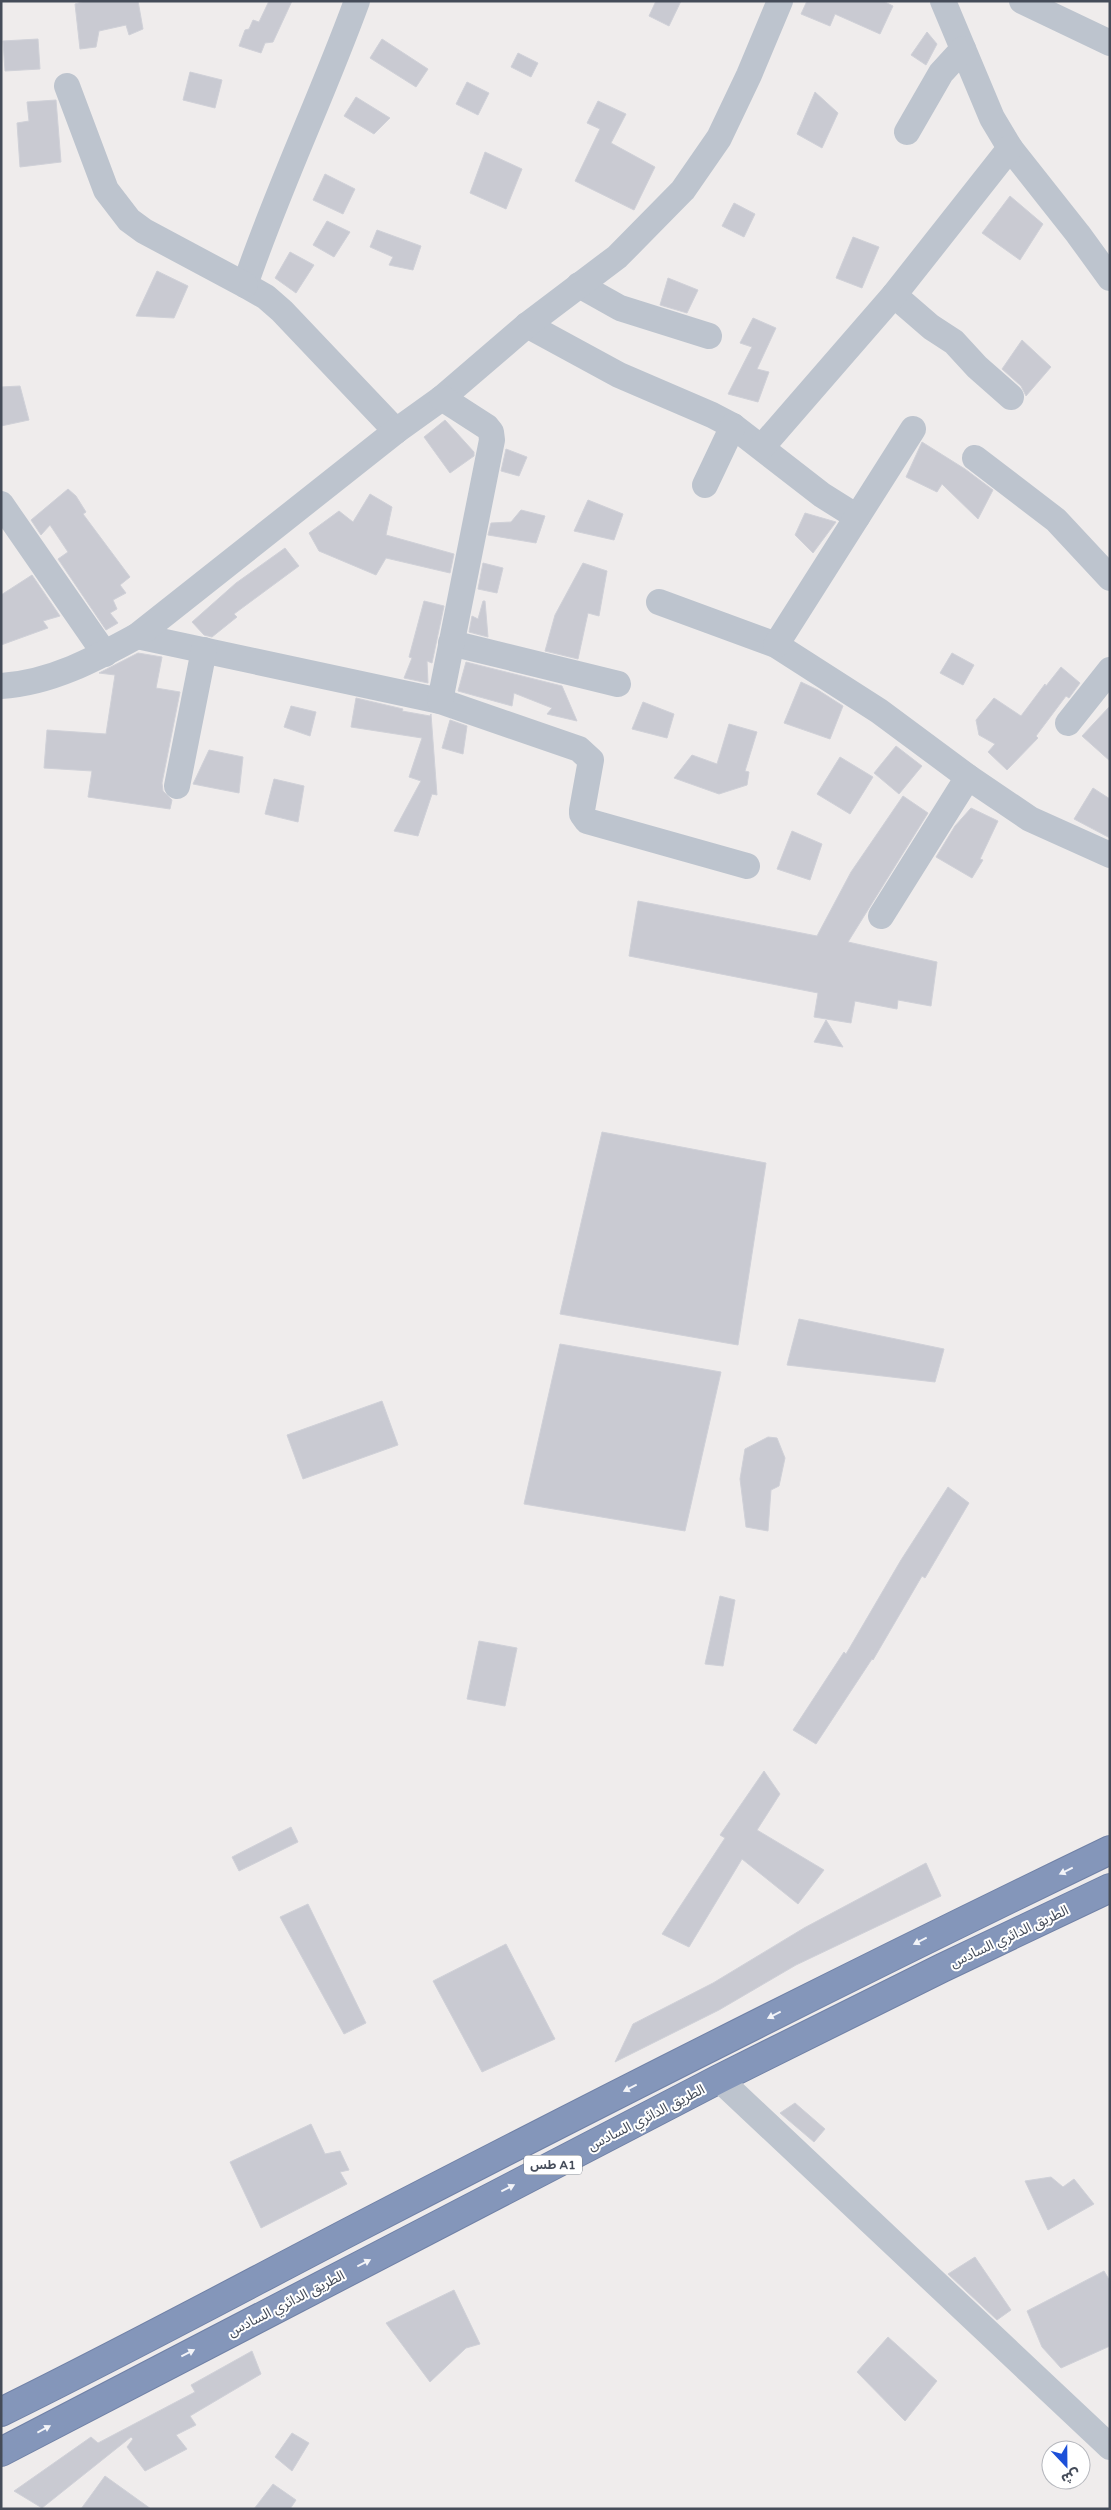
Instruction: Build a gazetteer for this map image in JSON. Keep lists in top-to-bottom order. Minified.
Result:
{"streets":{"highway":["الطريق الدائري السادس","طس A1"]},"north":"bottom"}
